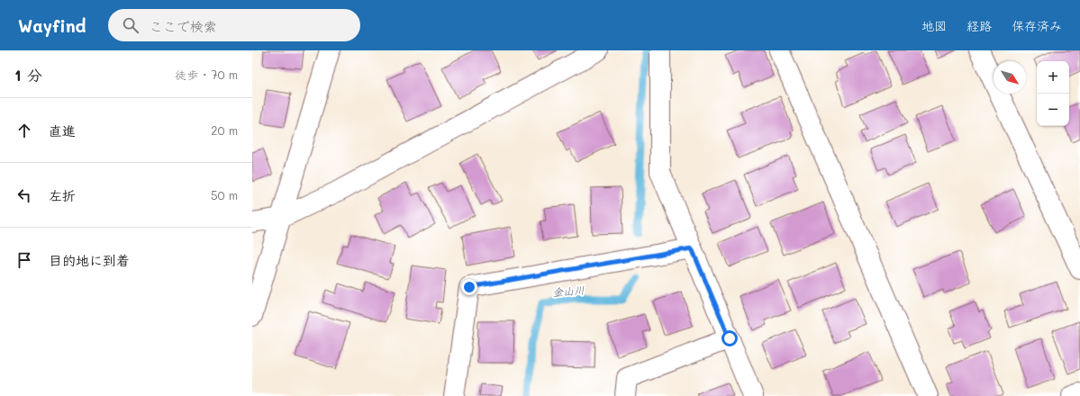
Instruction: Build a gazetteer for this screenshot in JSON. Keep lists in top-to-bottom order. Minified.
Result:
{"water":["金山川"],"north":"bottom right","page":{"header":"Wayfind","search":"ここで検索","nav":["地図","経路","保存済み"],"heading":["1 分","徒歩 · 70 m"],"map_buttons":["+","−"],"list":[["直進","20 m"],["左折","50 m"],"目的地に到着"]}}
